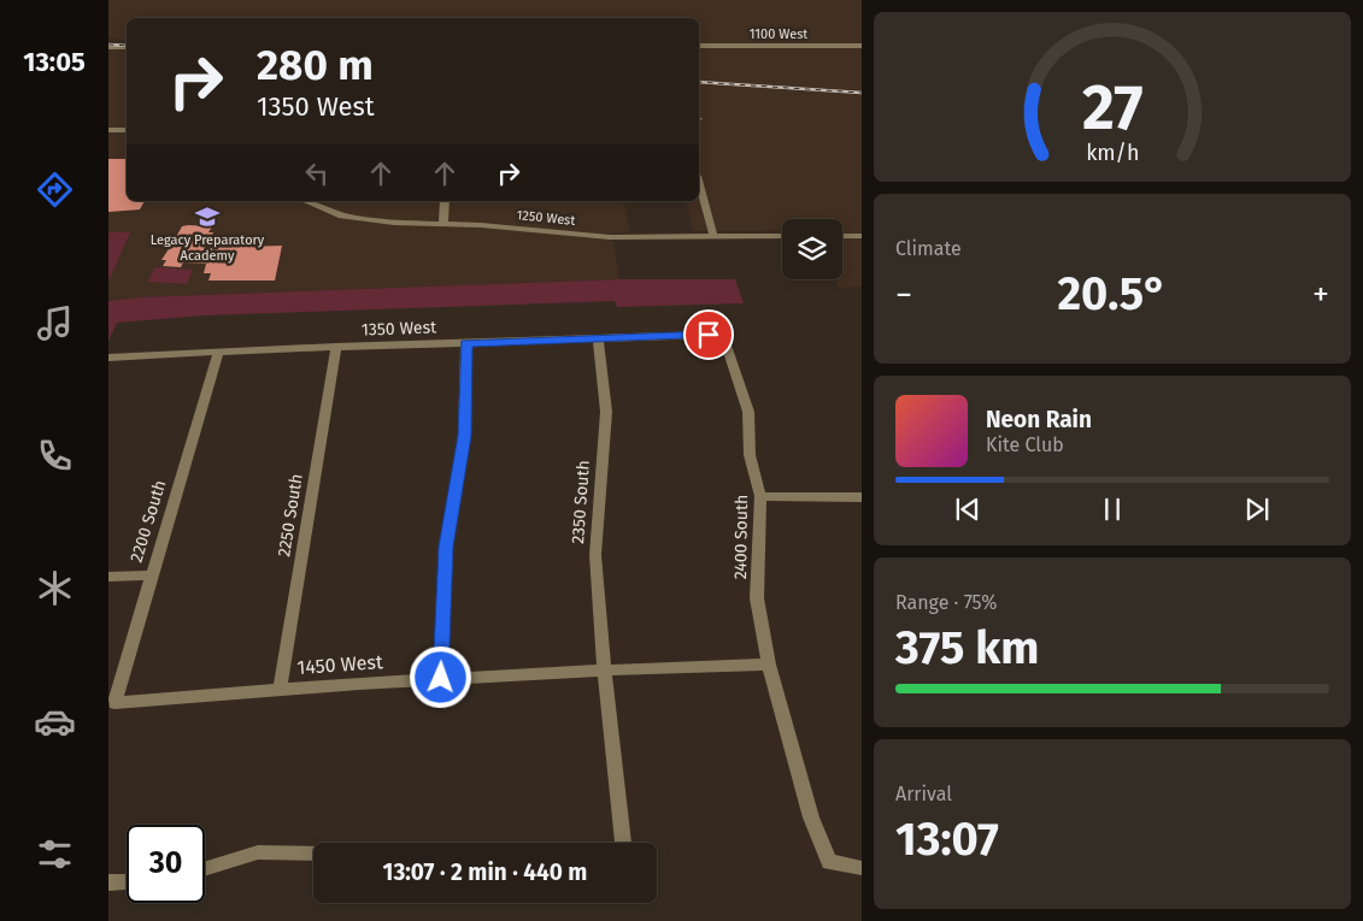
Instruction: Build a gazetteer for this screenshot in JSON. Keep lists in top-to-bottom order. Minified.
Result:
{"streets":{"street":["1100 West","1250 West","1350 West","2350 South","2250 South","2200 South","2400 South","1450 West"]},"crossings":[["1350 West","2350 South"],["1350 West","2250 South"],["1350 West","2200 South"],["1350 West","2400 South"],["2350 South","1450 West"],["2250 South","1450 West"],["2200 South","1450 West"]],"places":{"school or university":["Legacy Preparatory Academy"]},"page":{"tabs":"13:05","turn":["280 m","1350 West"],"tile":["Climate",["Range · 75%","375 km"],["Arrival","13:07"]],"heat":["−","20.5°","+"],"song":["Neon Rain","Kite Club"],"limit":"30","trip":"13:07 · 2 min · 440 m","gauge":["27","km/h"]}}
